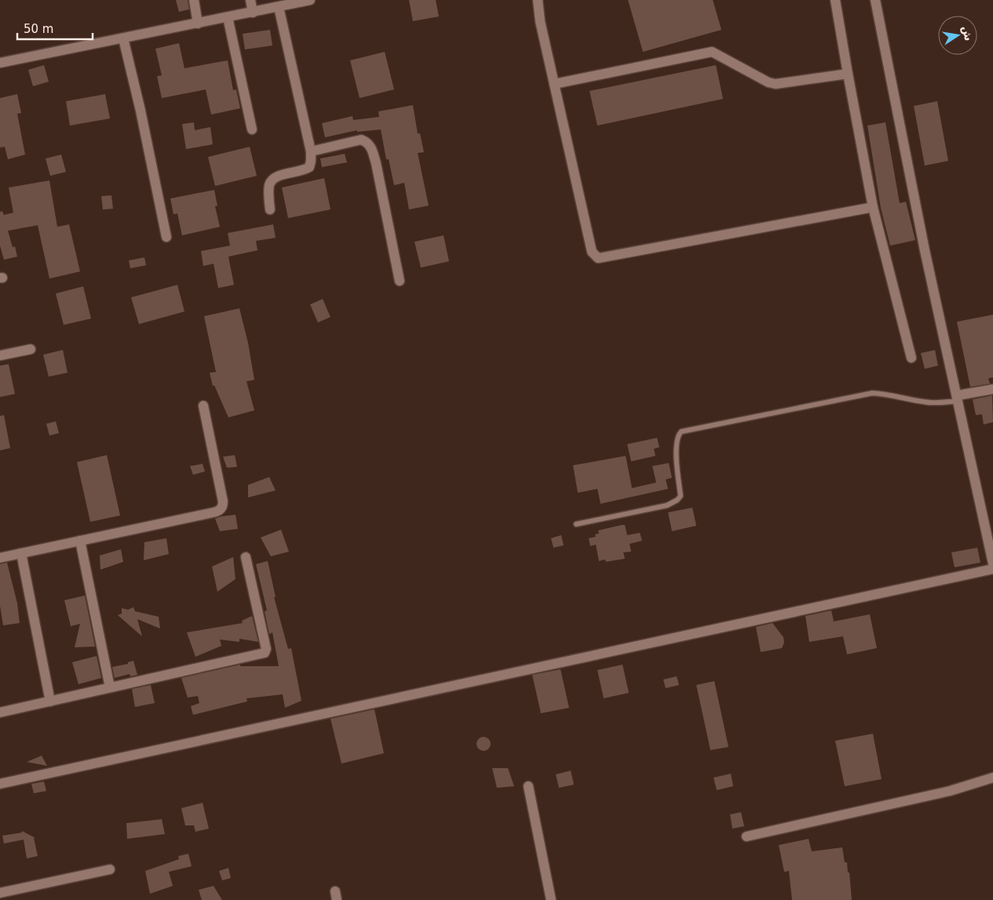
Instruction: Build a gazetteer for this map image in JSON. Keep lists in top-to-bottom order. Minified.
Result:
{"scale_bar":"50 m","north":"right"}
